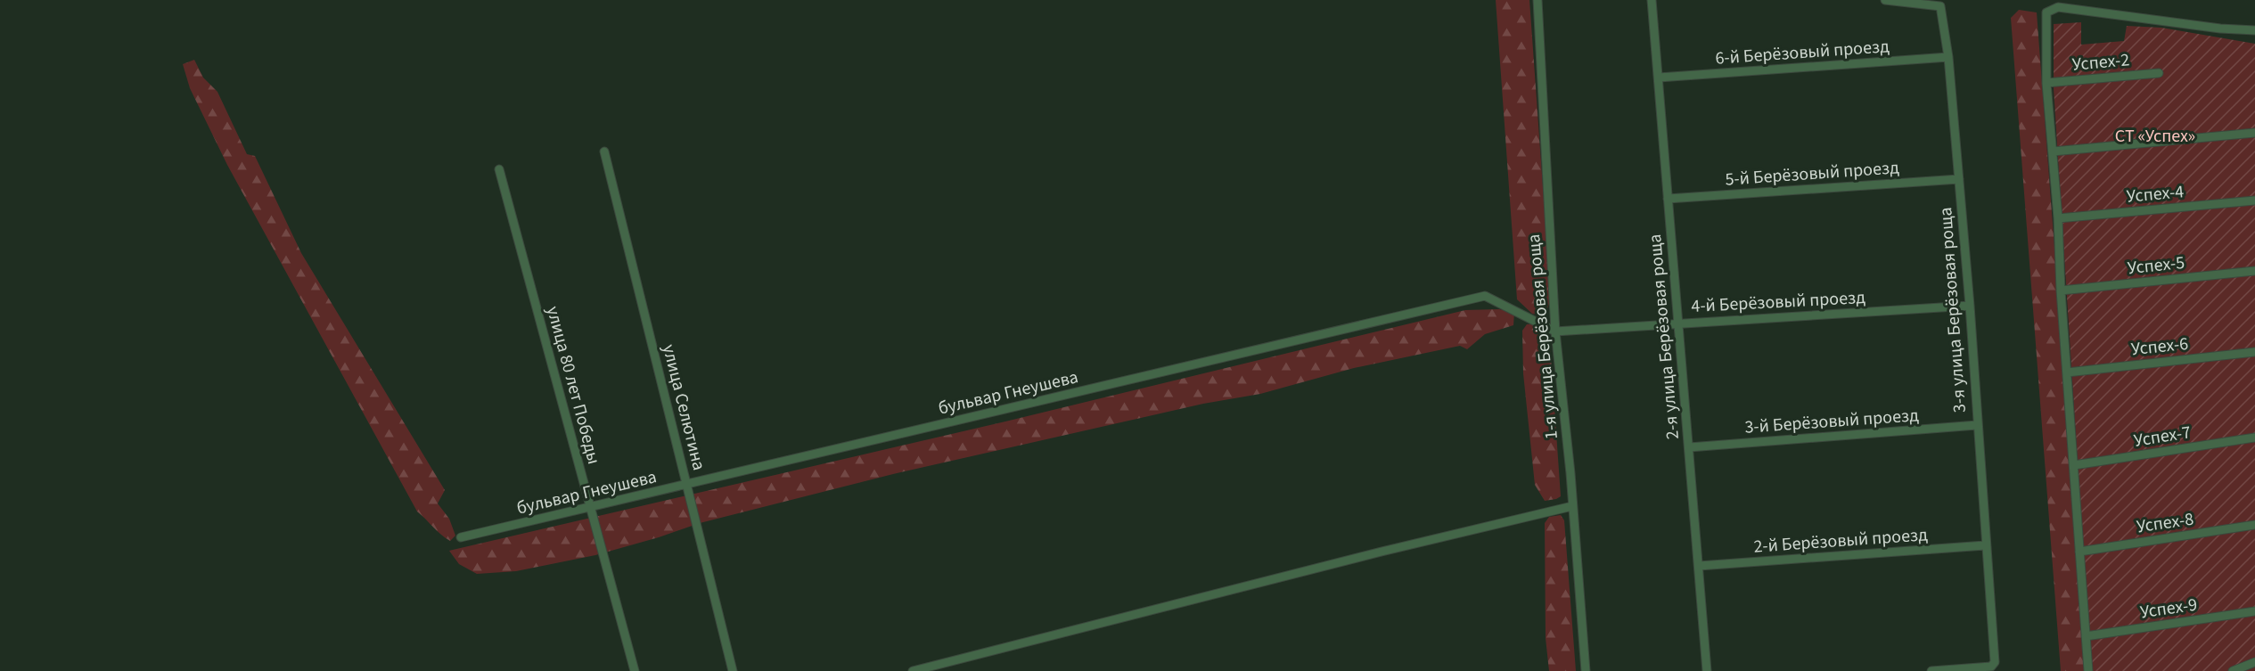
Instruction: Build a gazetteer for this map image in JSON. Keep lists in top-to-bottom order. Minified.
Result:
{"streets":{"street":["6-й Берёзовый проезд","Успех-2","5-й Берёзовый проезд","Успех-4","Успех-5","4-й Берёзовый проезд","3-я улица Берёзовая роща","1-я улица Берёзовая роща","2-я улица Берёзовая роща","Успех-6","улица 80 лет Победы","бульвар Гнеушева","улица Селютина","3-й Берёзовый проезд","Успех-7","Успех-8","2-й Берёзовый проезд","Успех-9"]},"crossings":[["6-й Берёзовый проезд","3-я улица Берёзовая роща"],["6-й Берёзовый проезд","2-я улица Берёзовая роща"],["5-й Берёзовый проезд","3-я улица Берёзовая роща"],["5-й Берёзовый проезд","2-я улица Берёзовая роща"],["4-й Берёзовый проезд","3-я улица Берёзовая роща"],["4-й Берёзовый проезд","1-я улица Берёзовая роща"],["4-й Берёзовый проезд","2-я улица Берёзовая роща"],["4-й Берёзовый проезд","бульвар Гнеушева"],["3-я улица Берёзовая роща","3-й Берёзовый проезд"],["3-я улица Берёзовая роща","2-й Берёзовый проезд"],["1-я улица Берёзовая роща","бульвар Гнеушева"],["2-я улица Берёзовая роща","3-й Берёзовый проезд"],["2-я улица Берёзовая роща","2-й Берёзовый проезд"],["улица 80 лет Победы","бульвар Гнеушева"],["бульвар Гнеушева","улица Селютина"]],"parks":["СТ «Успех»"]}
